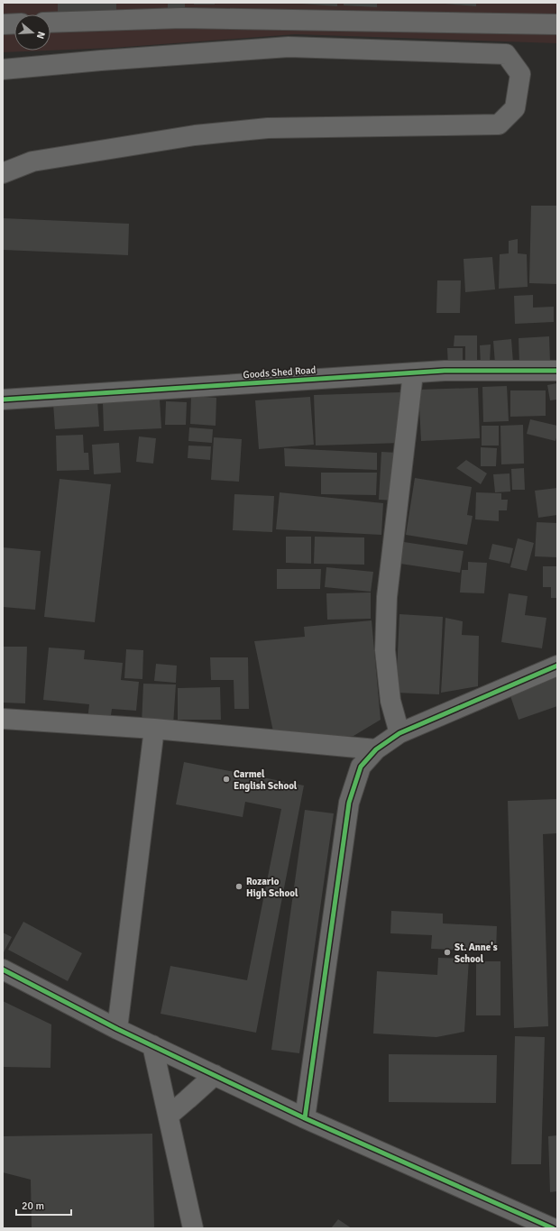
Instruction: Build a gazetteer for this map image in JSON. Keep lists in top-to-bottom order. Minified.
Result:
{"streets":{"street":["Goods Shed Road"]},"places":["Carmel English School","Rozario High School","St. Anne's School"],"scale_bar":"20 m","north":"right"}
